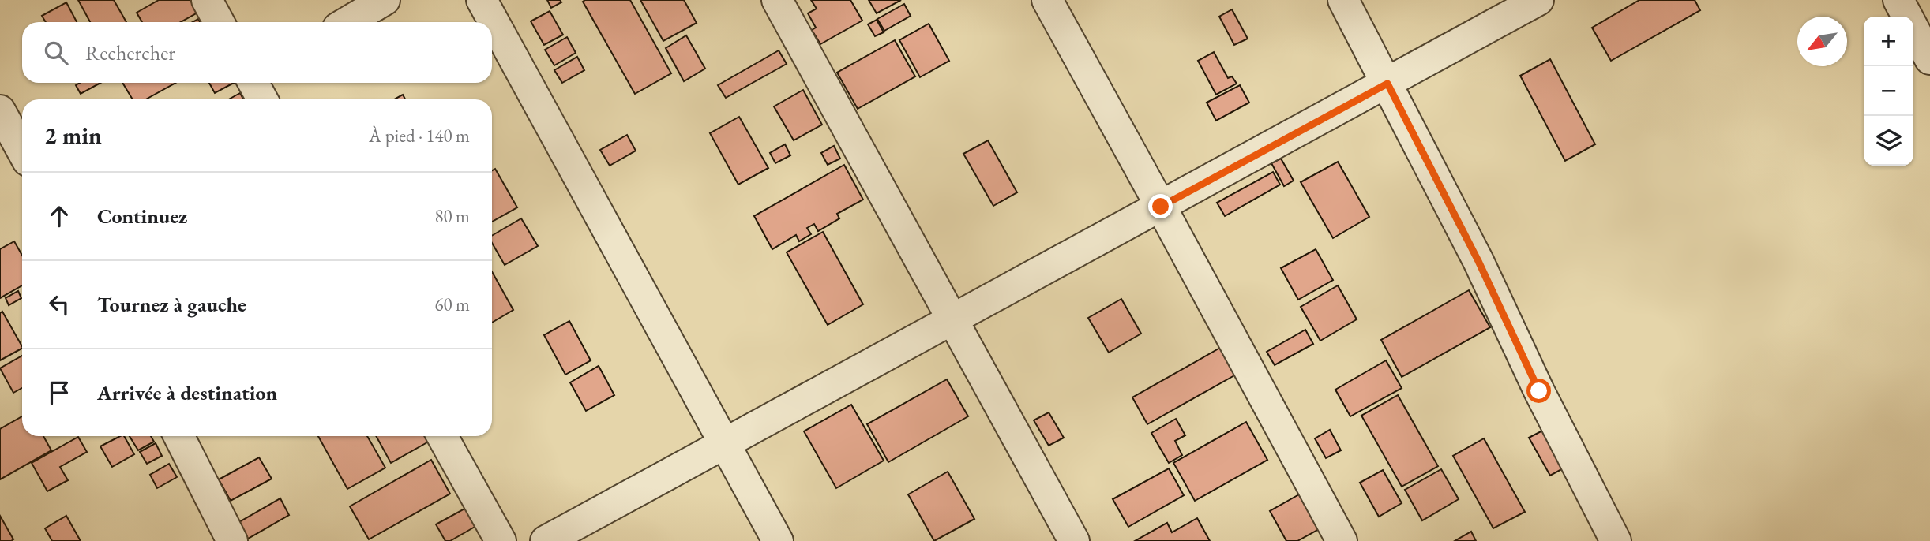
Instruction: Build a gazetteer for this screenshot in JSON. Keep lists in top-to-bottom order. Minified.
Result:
{"north":"bottom left","page":{"map_buttons":["+","−"],"search":"Rechercher","heading":["2 min","À pied · 140 m"],"list":[["Continuez","80 m"],["Tournez à gauche","60 m"],"Arrivée à destination"]}}
